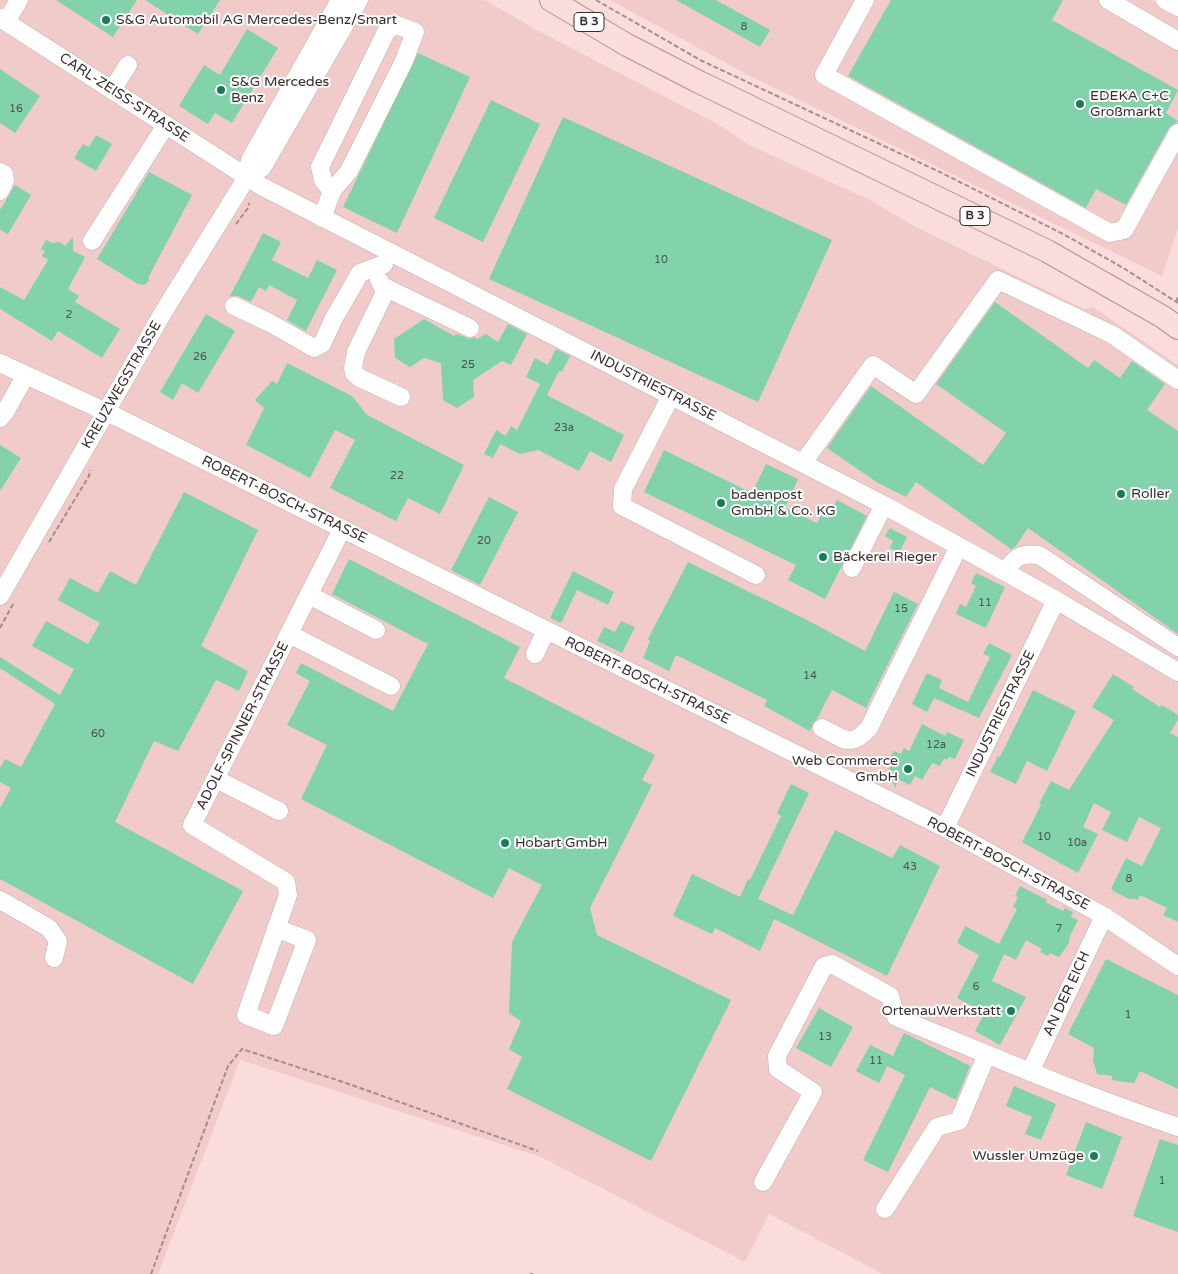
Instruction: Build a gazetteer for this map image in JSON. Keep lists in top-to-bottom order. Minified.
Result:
{"streets":{"main road":["B 3"],"street":["CARL-ZEISS-STRASSE","KREUZWEGSTRASSE","INDUSTRIESTRASSE","ROBERT-BOSCH-STRASSE","ADOLF-SPINNER-STRASSE","AN DER EICH"]},"crossings":[["CARL-ZEISS-STRASSE","KREUZWEGSTRASSE"],["CARL-ZEISS-STRASSE","INDUSTRIESTRASSE"],["KREUZWEGSTRASSE","INDUSTRIESTRASSE"],["KREUZWEGSTRASSE","ROBERT-BOSCH-STRASSE"],["INDUSTRIESTRASSE","ROBERT-BOSCH-STRASSE"],["ROBERT-BOSCH-STRASSE","ADOLF-SPINNER-STRASSE"],["ROBERT-BOSCH-STRASSE","AN DER EICH"]],"places":["S&G Automobil AG Mercedes-Benz/Smart","S&G Mercedes Benz","EDEKA C+C Großmarkt","Roller","badenpost GmbH & Co. KG","Bäckerei Rieger","Web Commerce GmbH","Hobart GmbH","OrtenauWerkstatt","Wussler Umzüge"],"house_numbers":["8","16","10","2","26","25","23a","22","20","11","15","14","60","12a","10","10a","43","8","7","6","1","13","11","1"]}
